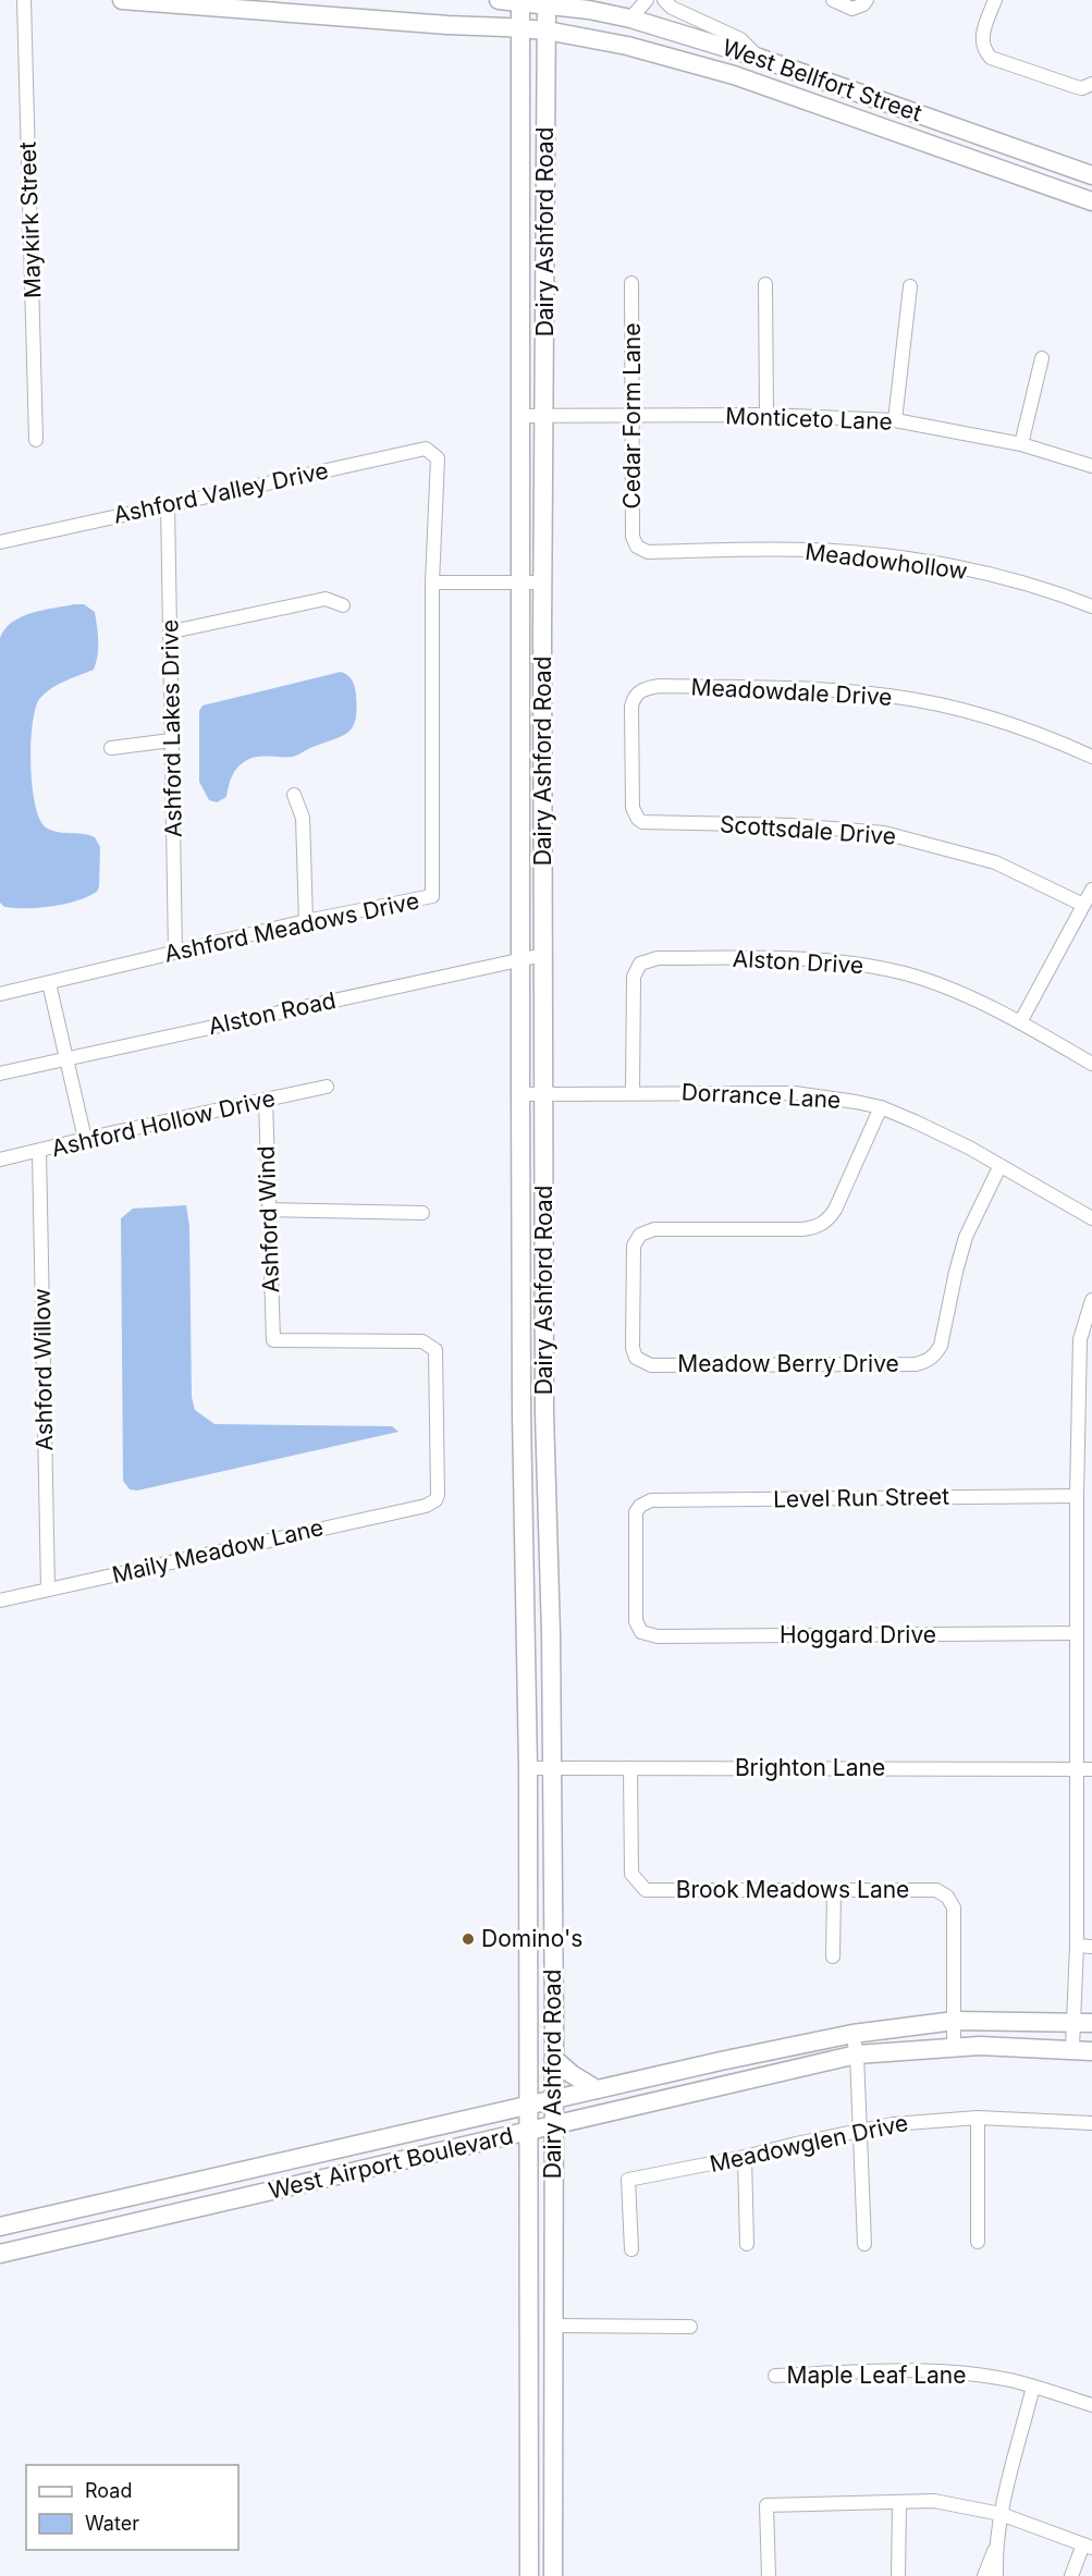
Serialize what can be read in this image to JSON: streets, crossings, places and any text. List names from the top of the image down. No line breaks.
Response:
{"streets":{"main road":["West Bellfort Street","Dairy Ashford Road","West Airport Boulevard"],"street":["Maykirk Street","Cedar Form Lane","Monticeto Lane","Ashford Valley Drive","Meadowhollow","Meadowdale Drive","Ashford Lakes Drive","Scottsdale Drive","Ashford Meadows Drive","Alston Drive","Alston Road","Dorrance Lane","Ashford Hollow Drive","Ashford Wind","Meadow Berry Drive","Ashford Willow","Level Run Street","Maily Meadow Lane","Hoggard Drive","Brighton Lane","Brook Meadows Lane","Meadowglen Drive","Maple Leaf Lane"]},"crossings":[["West Bellfort Street","Dairy Ashford Road"],["Dairy Ashford Road","Monticeto Lane"],["Dairy Ashford Road","Alston Road"],["Dairy Ashford Road","Dorrance Lane"],["Dairy Ashford Road","Brighton Lane"],["Dairy Ashford Road","West Airport Boulevard"],["Cedar Form Lane","Monticeto Lane"],["Cedar Form Lane","Meadowhollow"],["Ashford Valley Drive","Ashford Lakes Drive"],["Ashford Valley Drive","Ashford Meadows Drive"],["Meadowdale Drive","Scottsdale Drive"],["Ashford Lakes Drive","Ashford Meadows Drive"],["Alston Drive","Dorrance Lane"],["Dorrance Lane","Meadow Berry Drive"],["Ashford Hollow Drive","Ashford Wind"],["Ashford Hollow Drive","Ashford Willow"],["Ashford Wind","Maily Meadow Lane"],["Ashford Willow","Maily Meadow Lane"],["Level Run Street","Hoggard Drive"],["Brighton Lane","Brook Meadows Lane"],["Brook Meadows Lane","West Airport Boulevard"]],"places":["Domino's"],"legend":["Road","Water"]}
